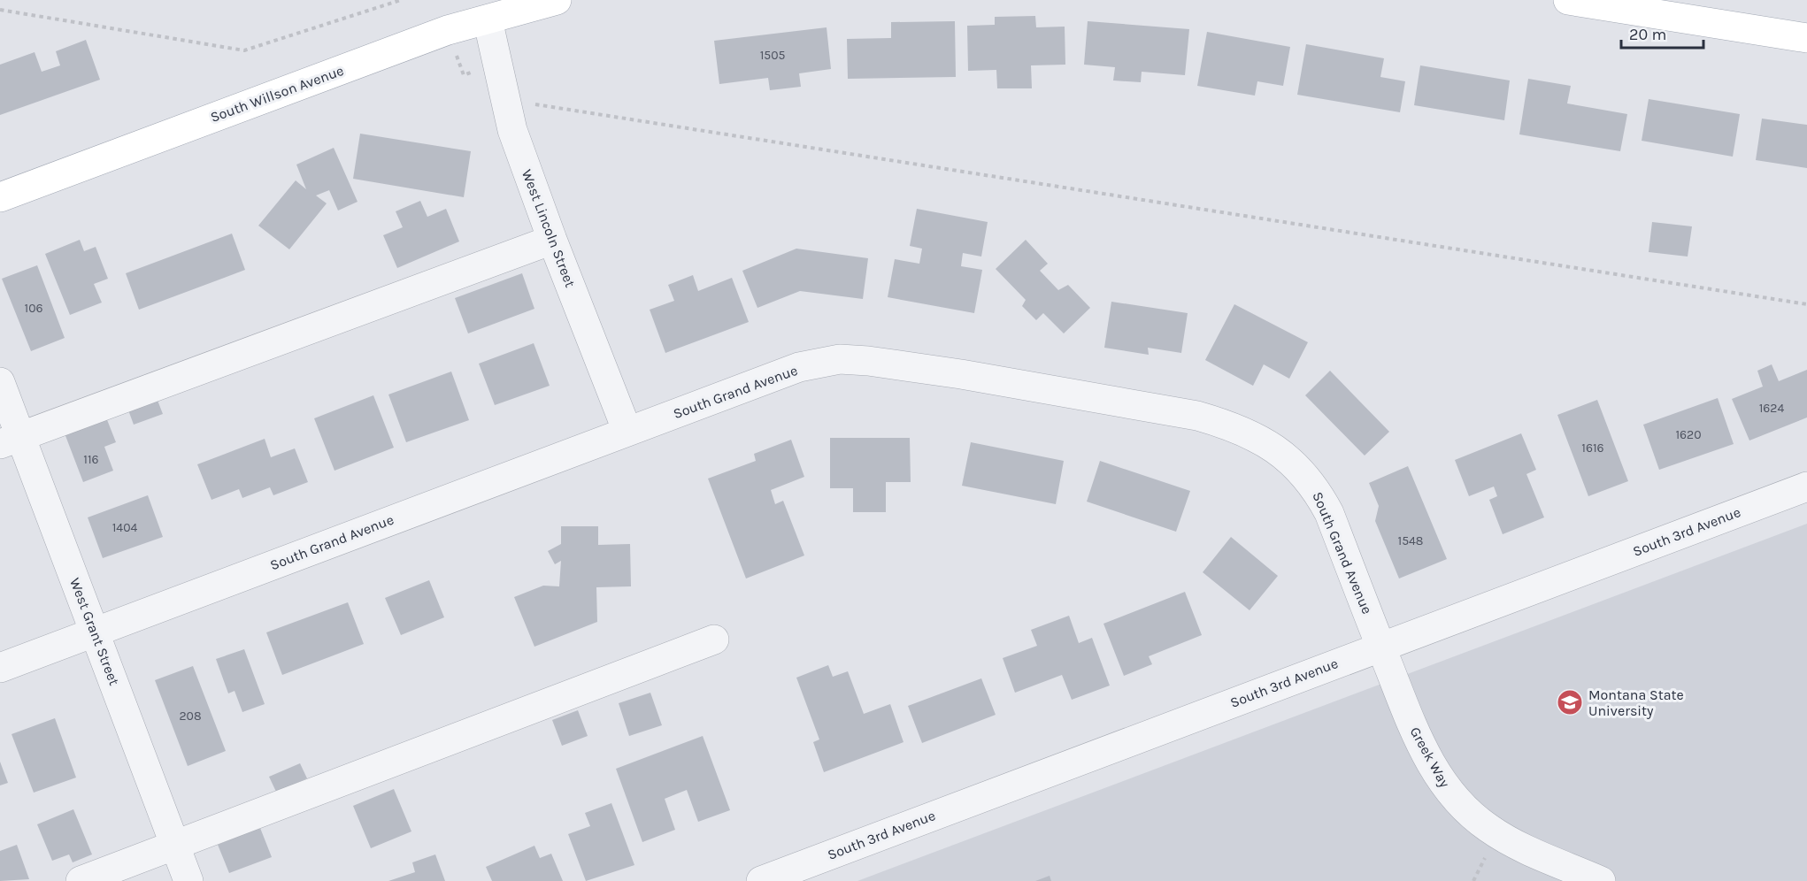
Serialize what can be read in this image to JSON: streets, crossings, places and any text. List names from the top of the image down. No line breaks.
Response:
{"streets":{"main road":["South Willson Avenue"],"street":["West Lincoln Street","South Grand Avenue","South 3rd Avenue","West Grant Street","Greek Way"]},"crossings":[["South Willson Avenue","West Lincoln Street"],["West Lincoln Street","South Grand Avenue"],["South Grand Avenue","South 3rd Avenue"],["South Grand Avenue","West Grant Street"],["South Grand Avenue","Greek Way"],["South 3rd Avenue","Greek Way"]],"places":{"school or university":["Montana State University"]},"house_numbers":["1505","106","1624","1620","1616","116","1404","1548","208"],"scale_bar":"20 m"}
